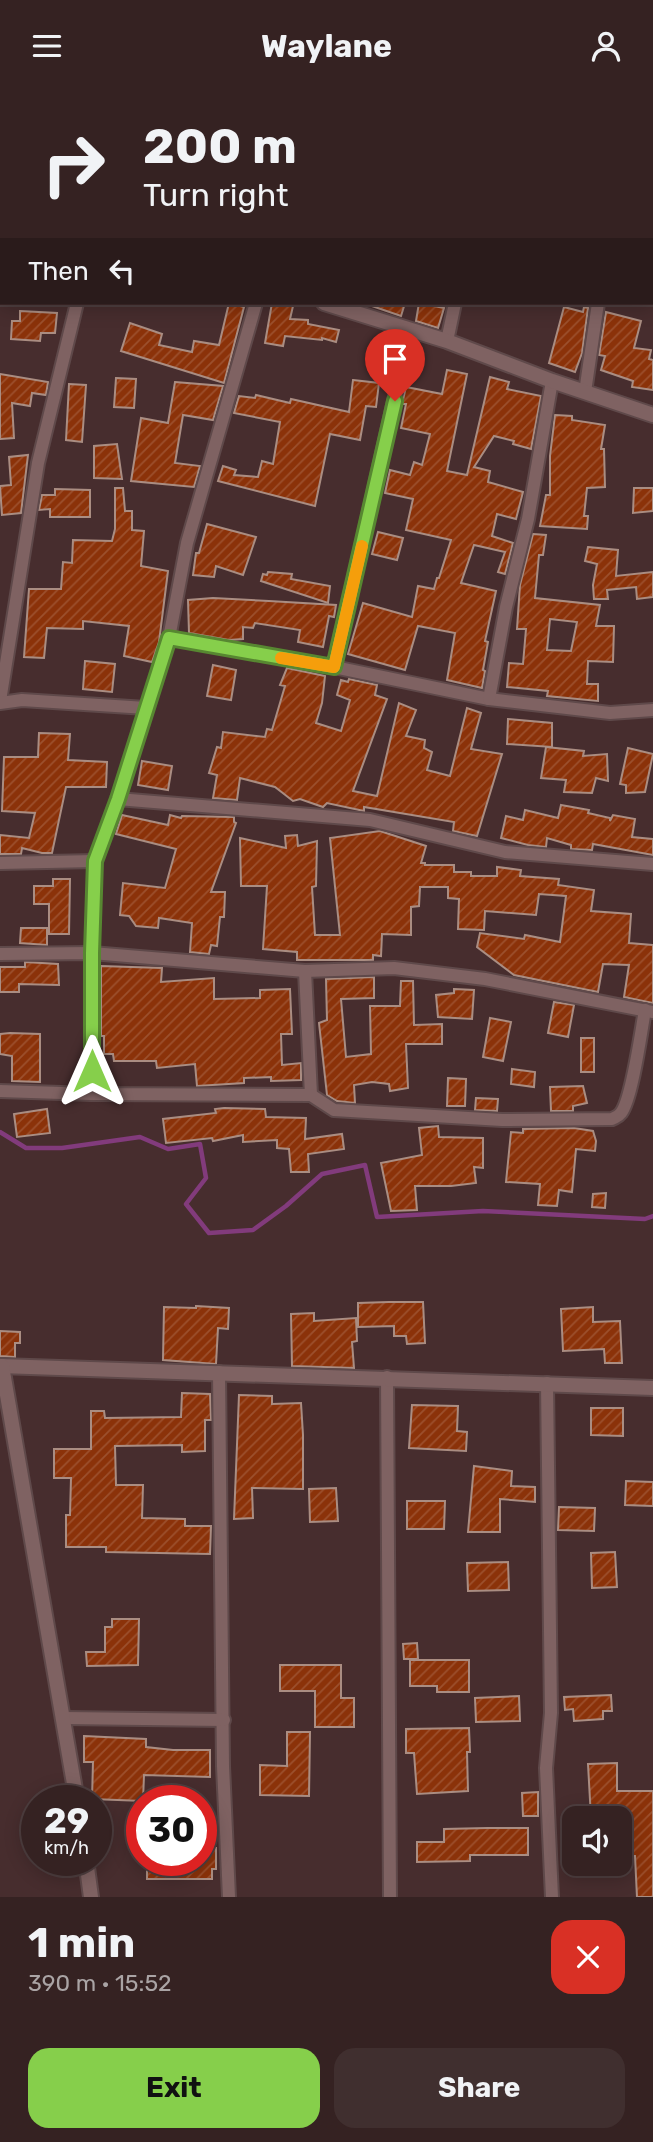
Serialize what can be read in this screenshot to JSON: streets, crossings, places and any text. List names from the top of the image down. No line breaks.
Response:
{"page":{"header":"Waylane","turn":["200 m","Turn right"],"then":"Then","speed":"29 km/h","limit":"30","heading":["1 min","390 m · 15:52"],"buttons":["Exit","Share"]}}
